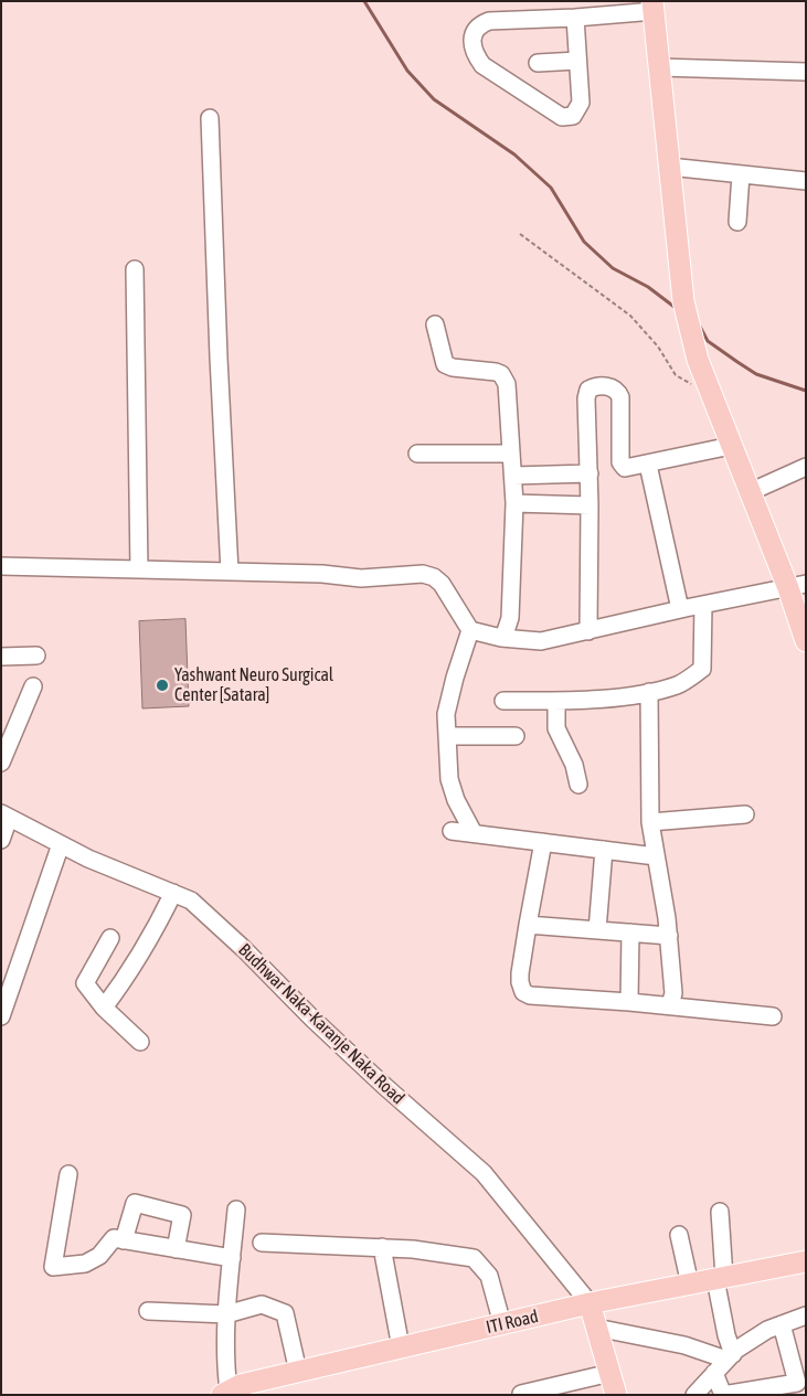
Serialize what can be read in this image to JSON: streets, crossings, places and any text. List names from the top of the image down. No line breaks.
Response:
{"streets":{"main road":["ITI Road"],"street":["Budhwar Naka-Karanje Naka Road"]},"crossings":[["Budhwar Naka-Karanje Naka Road","ITI Road"]],"places":["Yashwant Neuro Surgical Center [Satara]"]}
